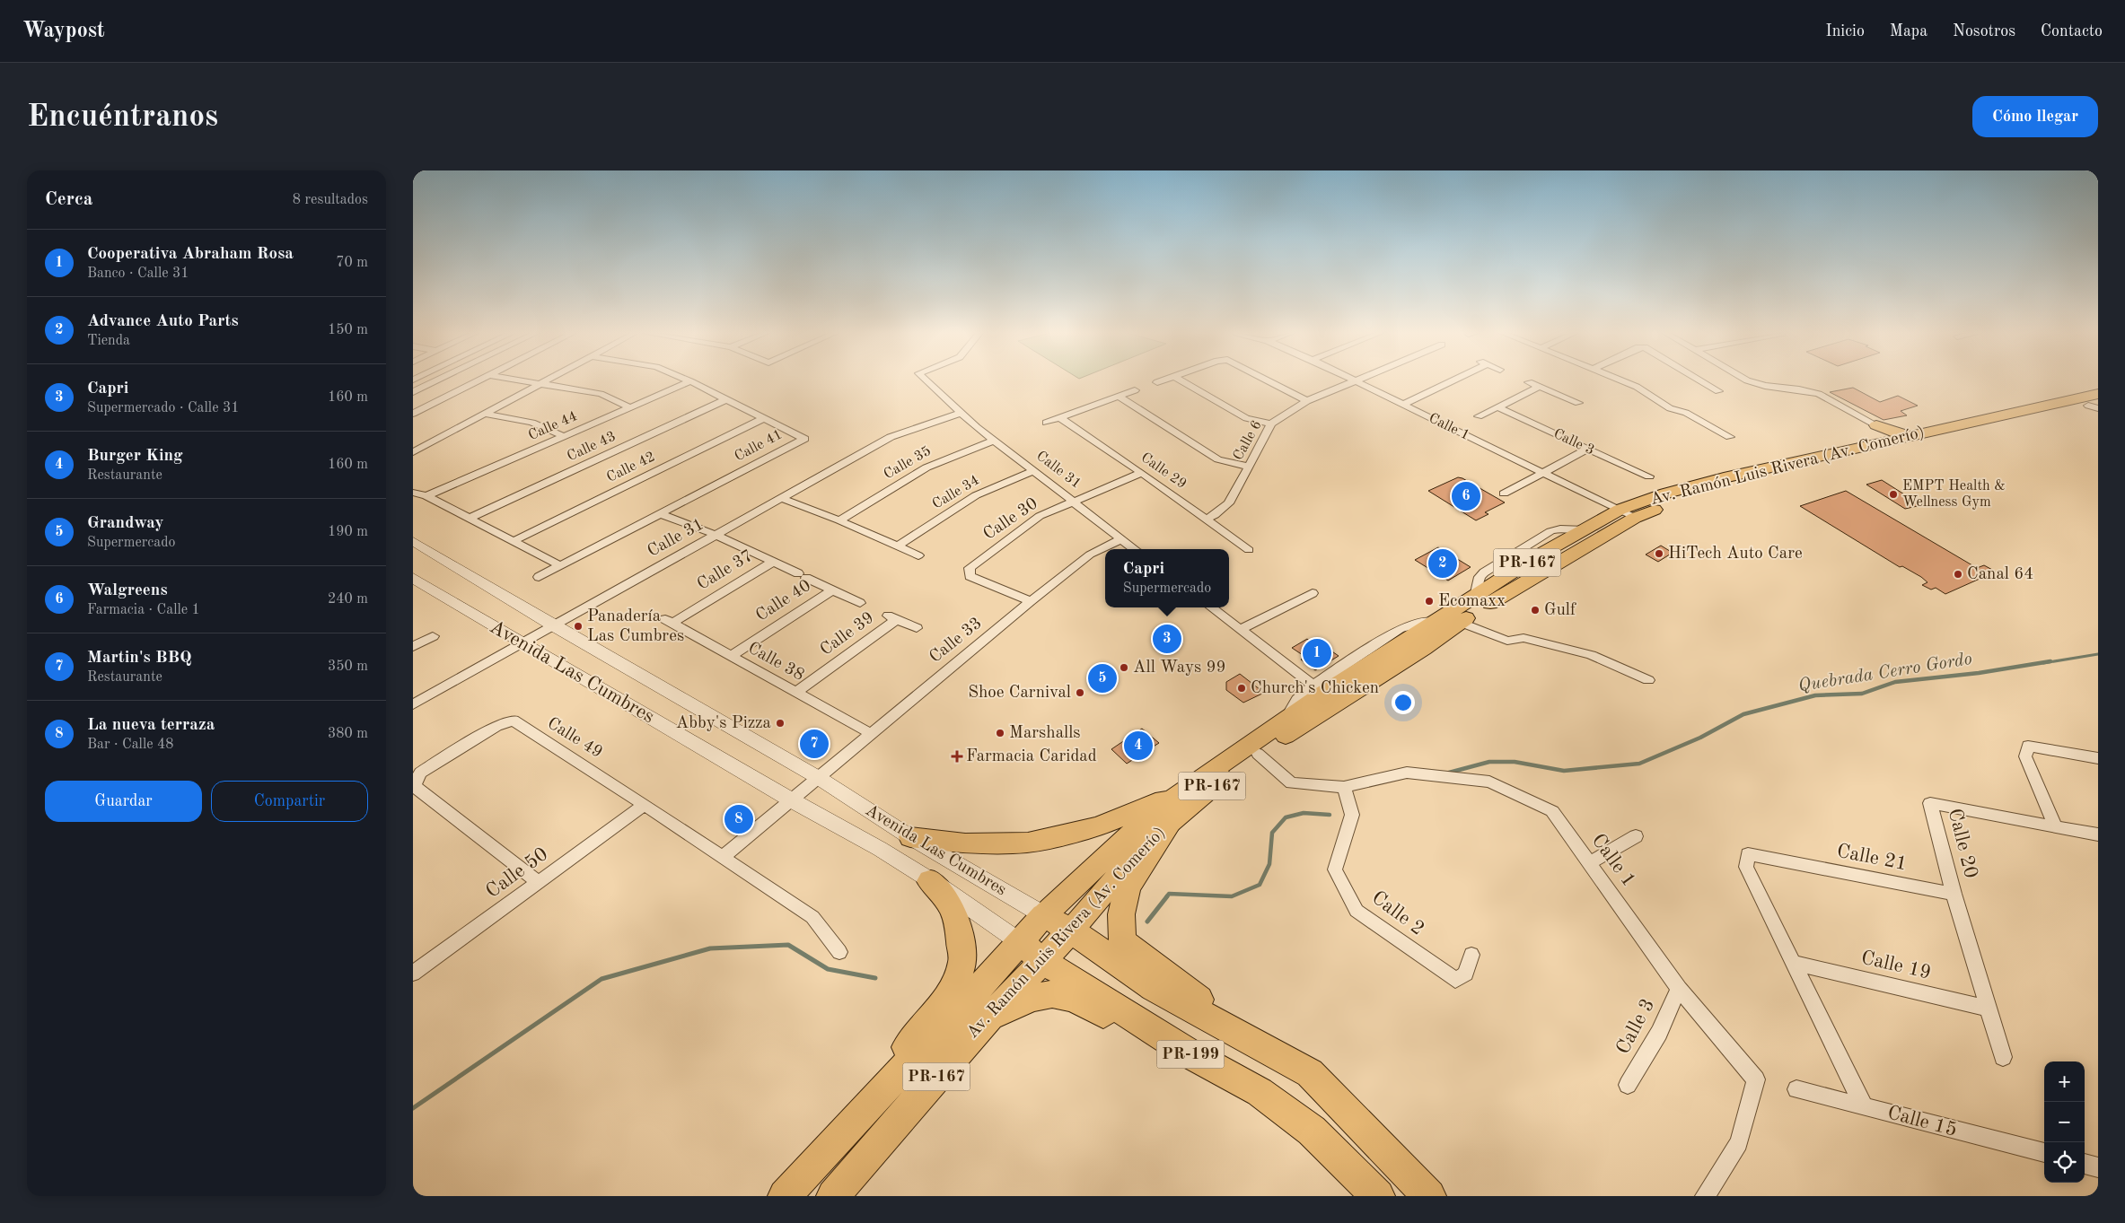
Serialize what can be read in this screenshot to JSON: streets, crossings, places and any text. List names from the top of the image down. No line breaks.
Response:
{"streets":{"highway":["Av. Ramón Luis Rivera (Av. Comerío)","PR-167","Avenida Las Cumbres","PR-199"],"street":["Calle 44","Calle 1","Calle 6","Calle 3","Calle 41","Calle 43","Calle 35","Calle 42","Calle 31","Calle 29","Calle 34","Calle 30","Calle 37","Calle 40","Calle 39","Calle 33","Calle 38","Calle 49","Calle 20","Calle 21","Calle 50","Calle 2","Calle 19","Calle 15"]},"crossings":[["Calle 44","Calle 41"],["Calle 1","Calle 6"],["Calle 1","Calle 3"],["Calle 1","Av. Ramón Luis Rivera (Av. Comerío)"],["Calle 1","Calle 2"],["Calle 6","Calle 29"],["Calle 41","Calle 43"],["Calle 41","Calle 42"],["Calle 41","Calle 37"],["Calle 35","Calle 31"],["Av. Ramón Luis Rivera (Av. Comerío)","Avenida Las Cumbres"],["Calle 31","Calle 34"],["Calle 31","Calle 30"],["Calle 31","Calle 37"],["Calle 31","Calle 33"],["Calle 31","Avenida Las Cumbres"],["Calle 29","Calle 30"],["Calle 30","Calle 33"],["Calle 37","Calle 40"],["Calle 37","Calle 38"],["Calle 40","Calle 38"],["Calle 39","Calle 38"],["Calle 33","Calle 38"],["Calle 33","Avenida Las Cumbres"],["Calle 33","Calle 49"],["Calle 49","Calle 50"],["Calle 20","Calle 21"],["Calle 20","Calle 19"],["Calle 21","Calle 19"]],"water":["Quebrada Cerro Gordo"],"places":{"other":["EMPT Health & Wellness Gym","HiTech Auto Care","Canal 64","Ecomaxx","Gulf","Panadería Las Cumbres","All Ways 99","Church's Chicken","Shoe Carnival","Abby's Pizza","Marshalls"],"health":["Farmacia Caridad"]},"page":{"header":"Waypost","nav":["Inicio","Mapa","Nosotros","Contacto"],"buttons":["Cómo llegar",["Guardar","Compartir"]],"title":"Encuéntranos","heading":["Cerca","8 resultados"],"list":[{"mark":"1","name":"Cooperativa Abraham Rosa","note":"Banco · Calle 31","value":"70 m"},{"mark":"2","name":"Advance Auto Parts","note":"Tienda","value":"150 m"},{"mark":"3","name":"Capri","note":"Supermercado · Calle 31","value":"160 m"},{"mark":"4","name":"Burger King","note":"Restaurante","value":"160 m"},{"mark":"5","name":"Grandway","note":"Supermercado","value":"190 m"},{"mark":"6","name":"Walgreens","note":"Farmacia · Calle 1","value":"240 m"},{"mark":"7","name":"Martin's BBQ","note":"Restaurante","value":"350 m"},{"mark":"8","name":"La nueva terraza","note":"Bar · Calle 48","value":"380 m"}],"pins":["6","2","3","1","5","7","4","8"],"popup":["Capri","Supermercado"],"map_buttons":["+","−"]}}
